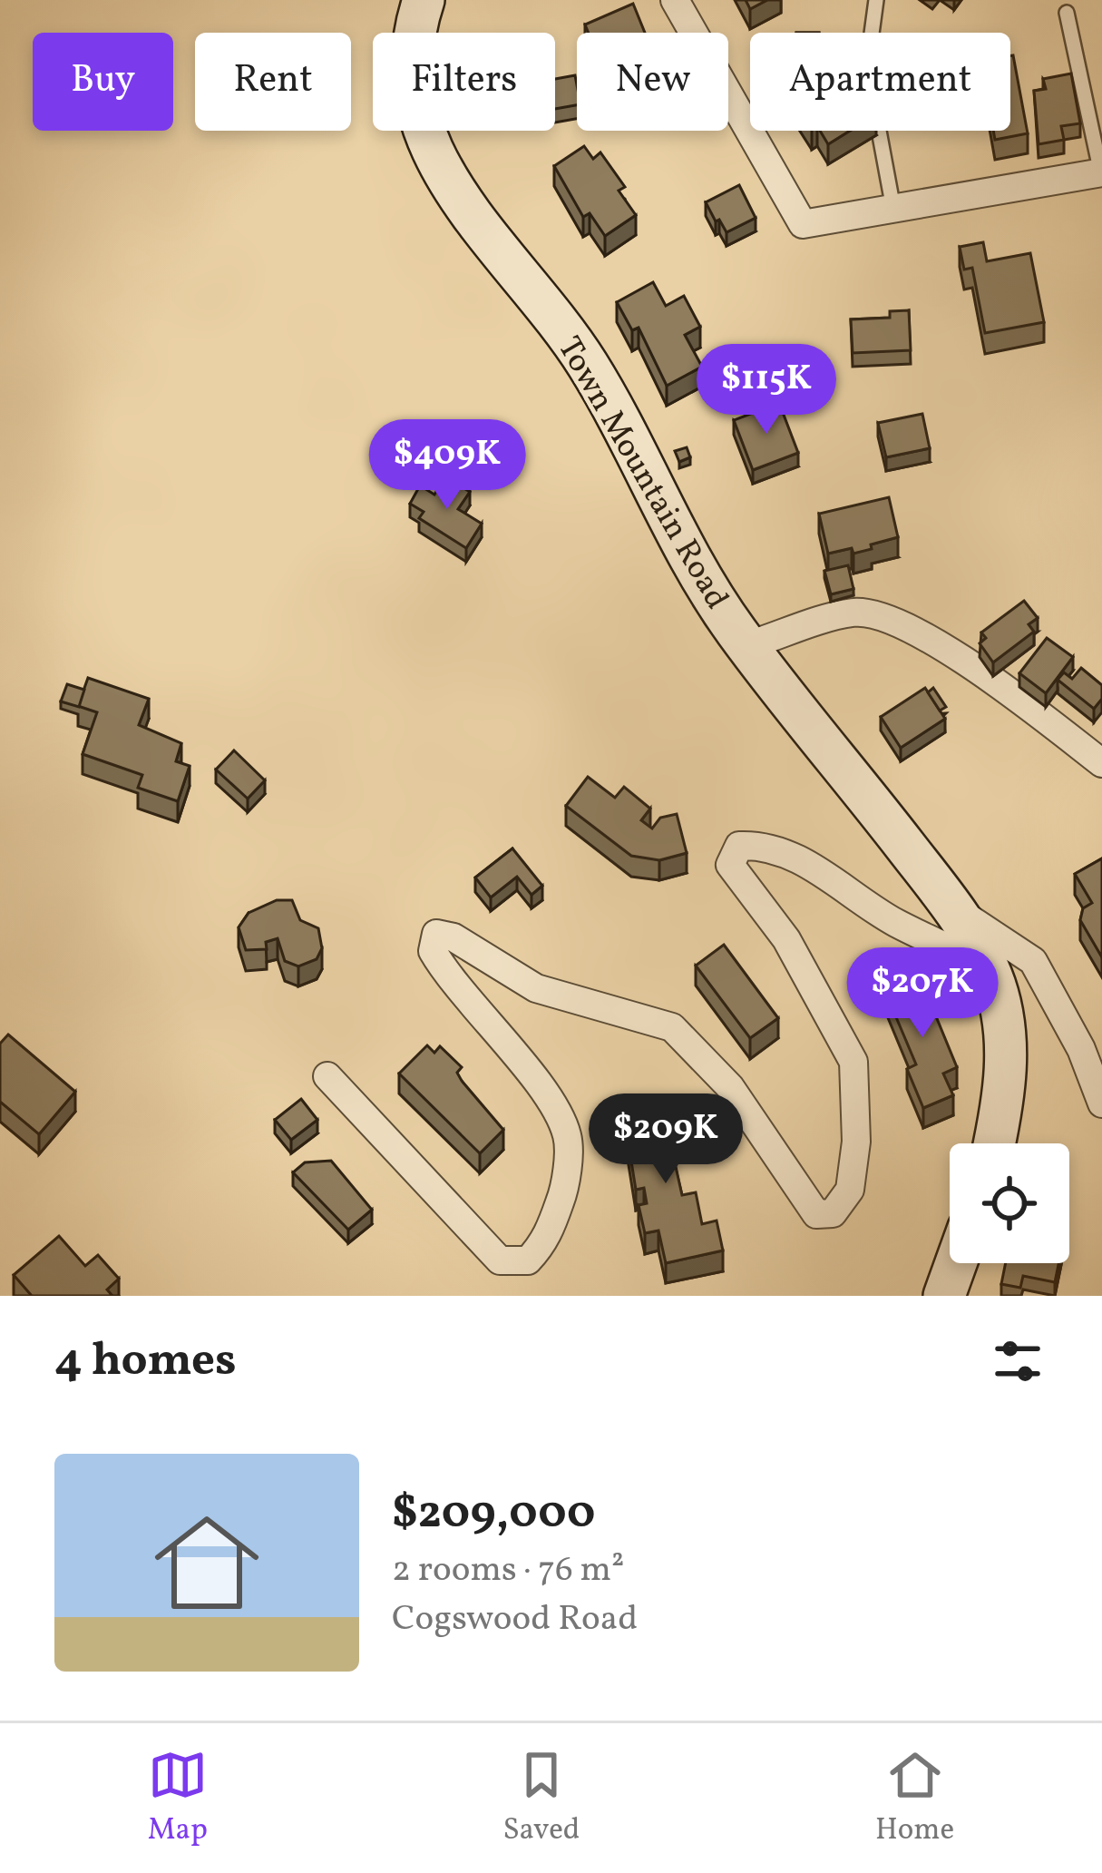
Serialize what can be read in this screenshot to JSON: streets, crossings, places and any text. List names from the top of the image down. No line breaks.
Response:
{"streets":{"main road":["Town Mountain Road"]},"page":{"chip":["Buy","Rent","Filters","New","Apartment"],"price":["$115K","$409K","$207K","$209K"],"heading":"4 homes","list":[{"name":"$209,000","note":"2 rooms · 76 m² · Cogswood Road"}],"tabs":["Map","Saved","Home"]}}
